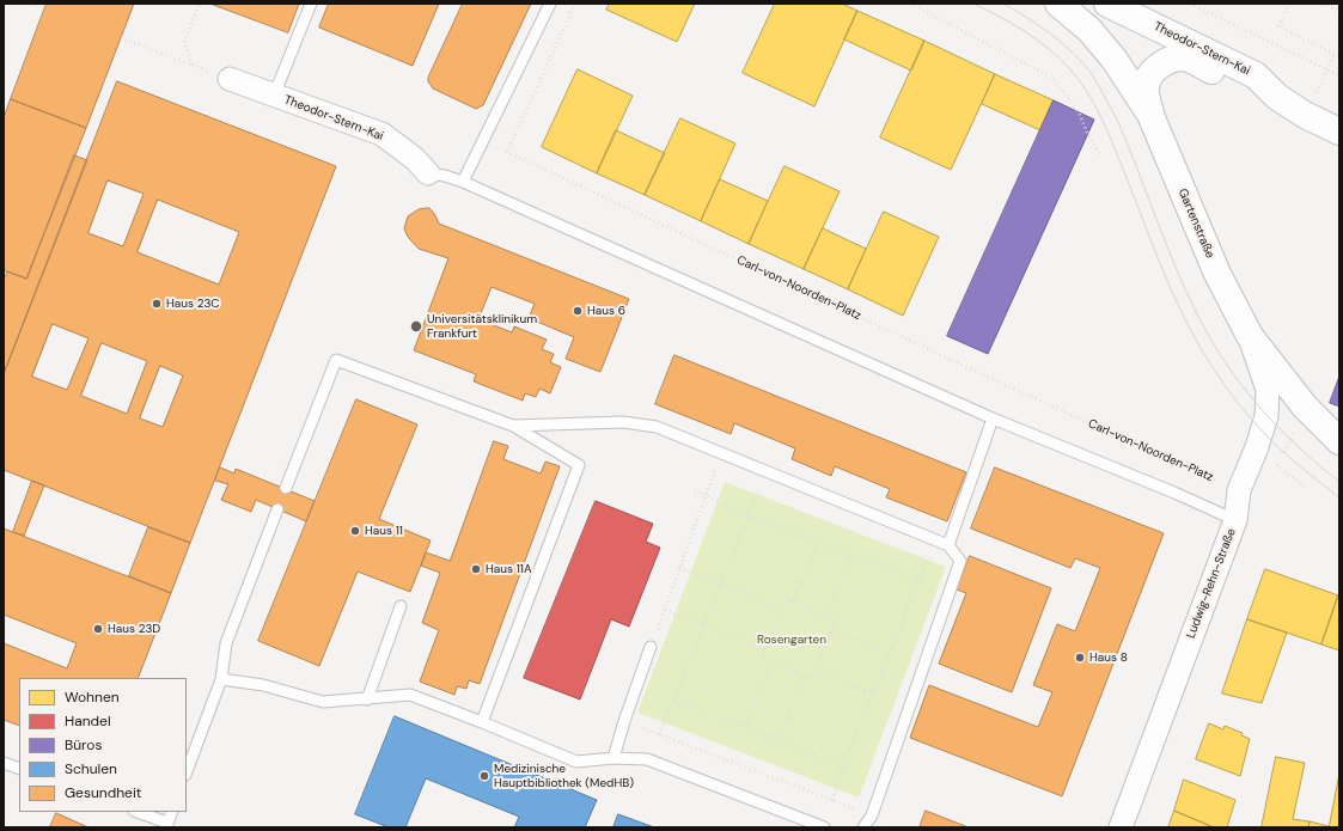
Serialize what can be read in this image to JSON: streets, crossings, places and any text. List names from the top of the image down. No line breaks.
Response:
{"streets":{"main road":["Theodor-Stern-Kai","Gartenstraße"],"street":["Ludwig-Rehn-Straße"],"path":["Carl-von-Noorden-Platz"]},"crossings":[["Gartenstraße","Ludwig-Rehn-Straße"],["Carl-von-Noorden-Platz","Ludwig-Rehn-Straße"]],"parks":["Rosengarten"],"places":["Haus 23C","Haus 6","Universitätsklinikum Frankfurt","Haus 11","Haus 11A","Haus 23D","Haus 8","Medizinische Hauptbibliothek (MedHB)"],"legend":["Wohnen","Handel","Büros","Schulen","Gesundheit"]}
